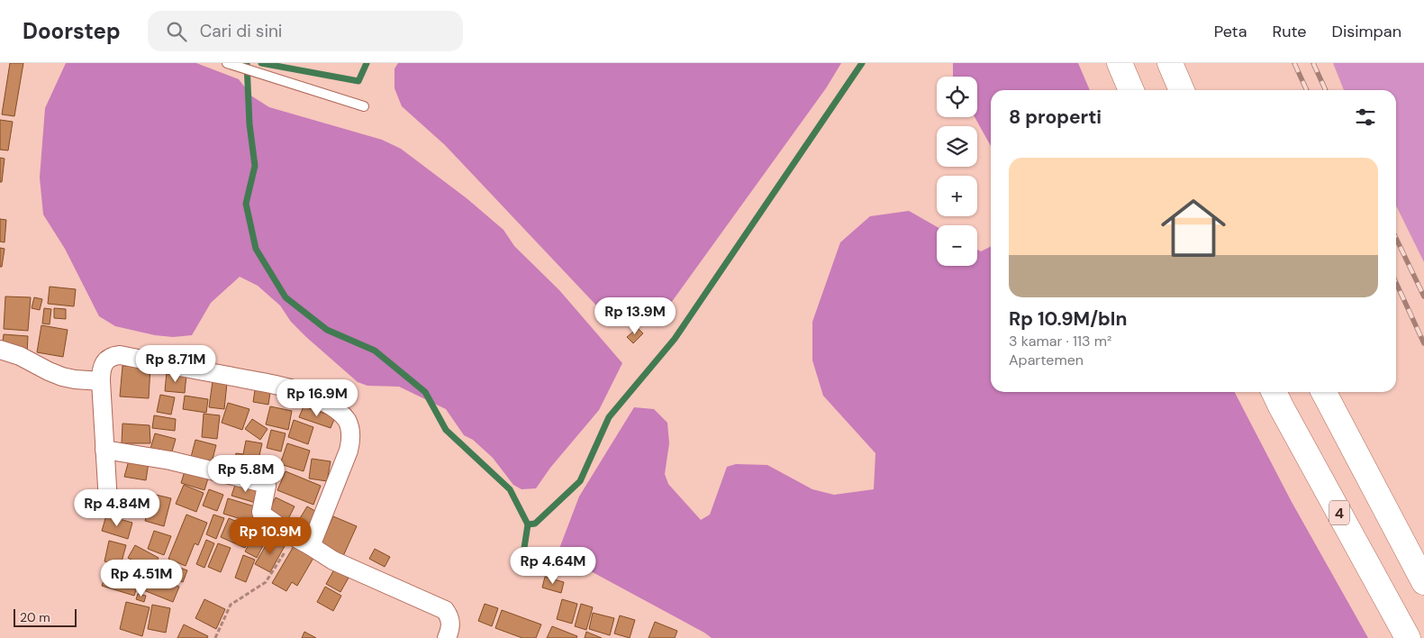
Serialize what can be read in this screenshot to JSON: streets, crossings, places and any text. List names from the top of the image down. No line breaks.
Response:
{"streets":{"highway":["4"]},"scale_bar":"20 m","page":{"header":"Doorstep","search":"Cari di sini","nav":["Peta","Rute","Disimpan"],"map_buttons":["+","−"],"heading":"8 properti","list":[{"name":"Rp 10.9M/bln","note":"3 kamar · 113 m² · Apartemen"}],"price":["Rp 13.9M","Rp 8.71M","Rp 16.9M","Rp 5.8M","Rp 4.84M","Rp 10.9M","Rp 4.64M","Rp 4.51M"],"scale":"20 m"}}
